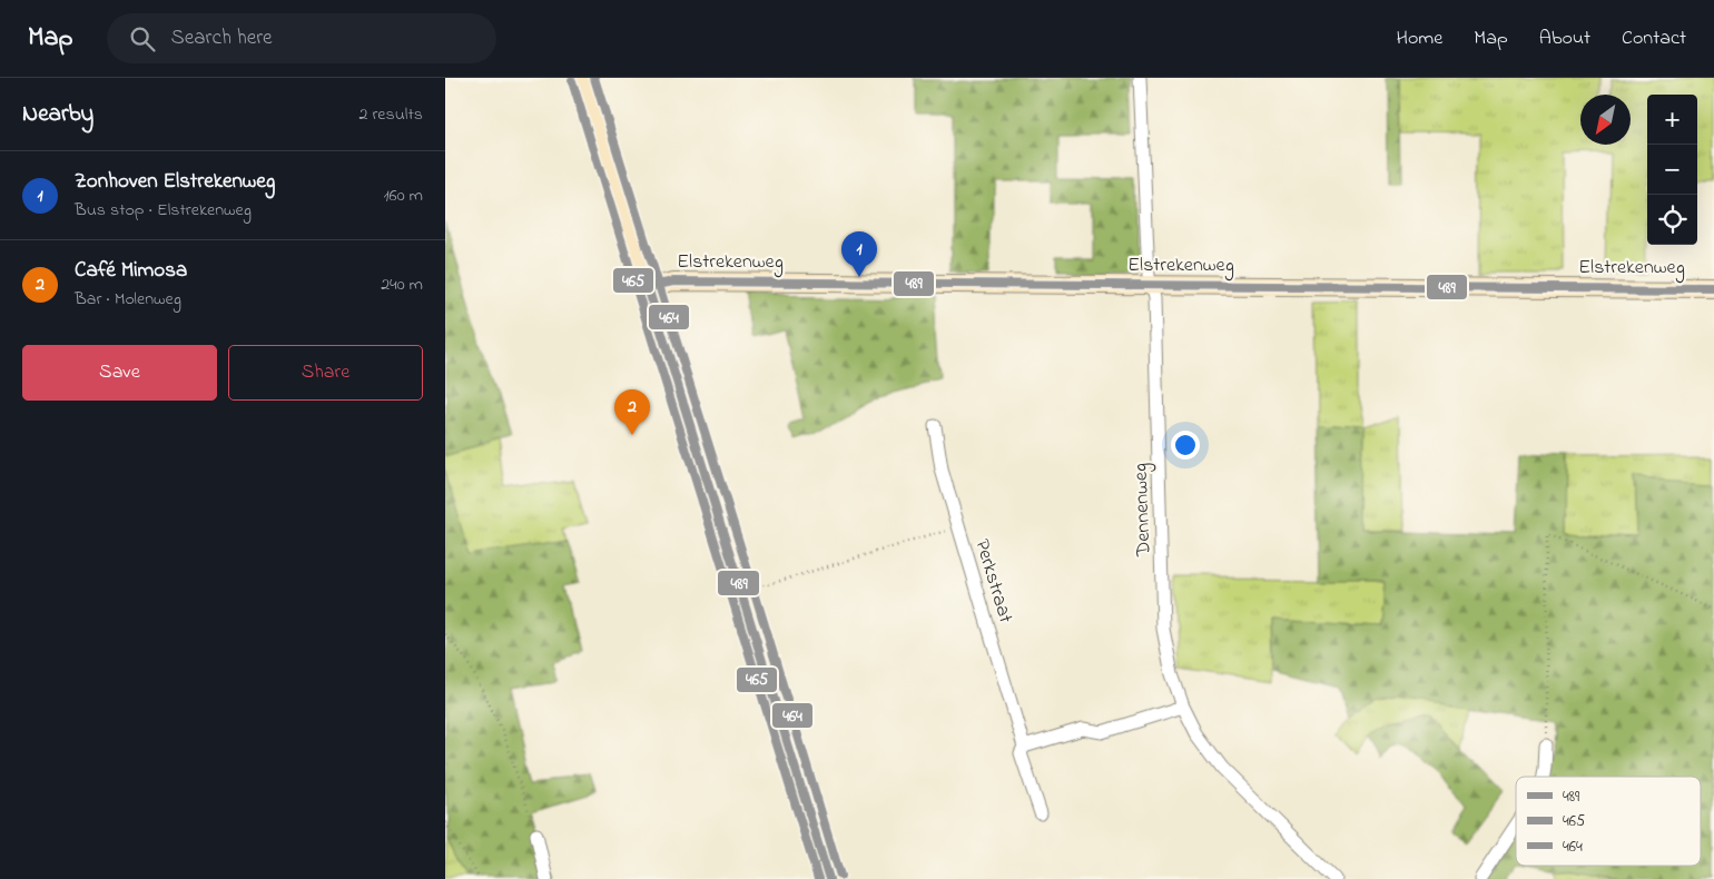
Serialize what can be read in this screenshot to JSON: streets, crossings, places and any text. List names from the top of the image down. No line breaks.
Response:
{"streets":{"street":["Elstrekenweg","Dennenweg","Perkstraat"]},"crossings":[["Elstrekenweg","Dennenweg"]],"lines":["transit line 464","transit line 465","transit line 489"],"legend":["489","465","464"],"north":"bottom left","page":{"header":"Map","search":"Search here","nav":["Home","Map","About","Contact"],"heading":["Nearby","2 results"],"map_buttons":["+","−"],"list":[{"mark":"1","name":"Zonhoven Elstrekenweg","note":"Bus stop · Elstrekenweg","value":"160 m"},{"mark":"2","name":"Café Mimosa","note":"Bar · Molenweg","value":"240 m"}],"pins":["1","2"],"buttons":["Save","Share"]}}
